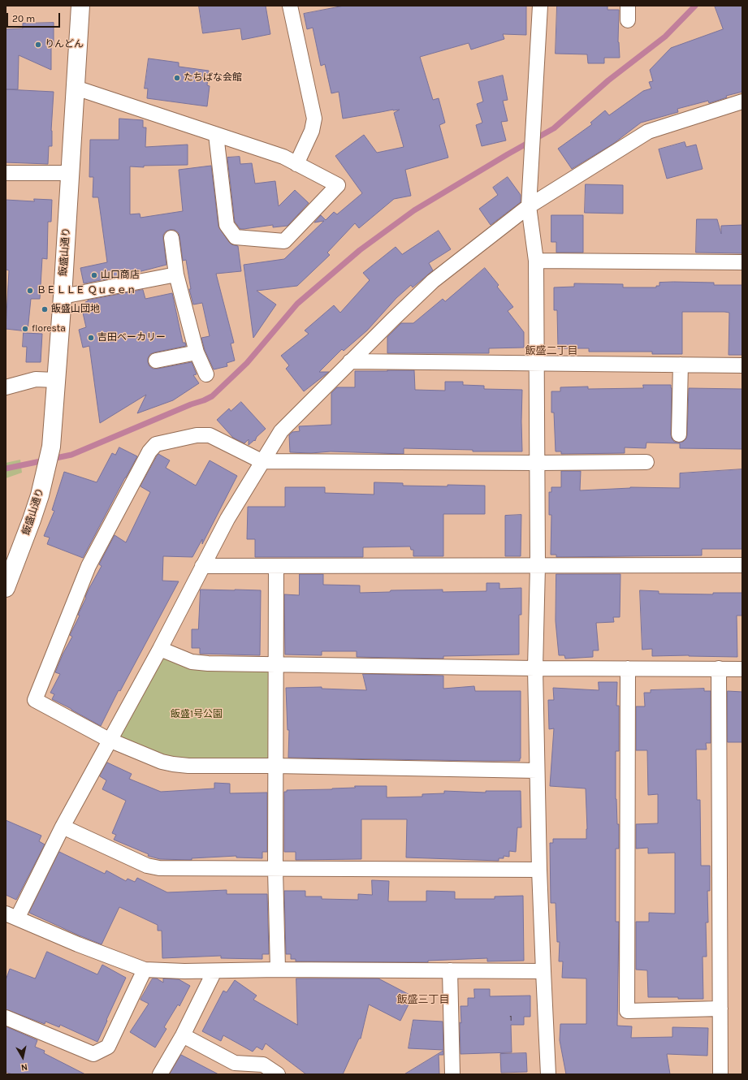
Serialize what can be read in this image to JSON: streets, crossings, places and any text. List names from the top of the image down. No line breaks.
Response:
{"streets":{"street":["飯盛山通り"]},"districts":["飯盛二丁目","飯盛三丁目"],"parks":["飯盛1号公園"],"places":["りんどん","たちばな会館","山口商店","ＢＥＬＬＥ Ｑｕｅｅｎ","飯盛山団地","floresta","吉田ベーカリー"],"house_numbers":["1"],"scale_bar":"20 m","north":"bottom"}
